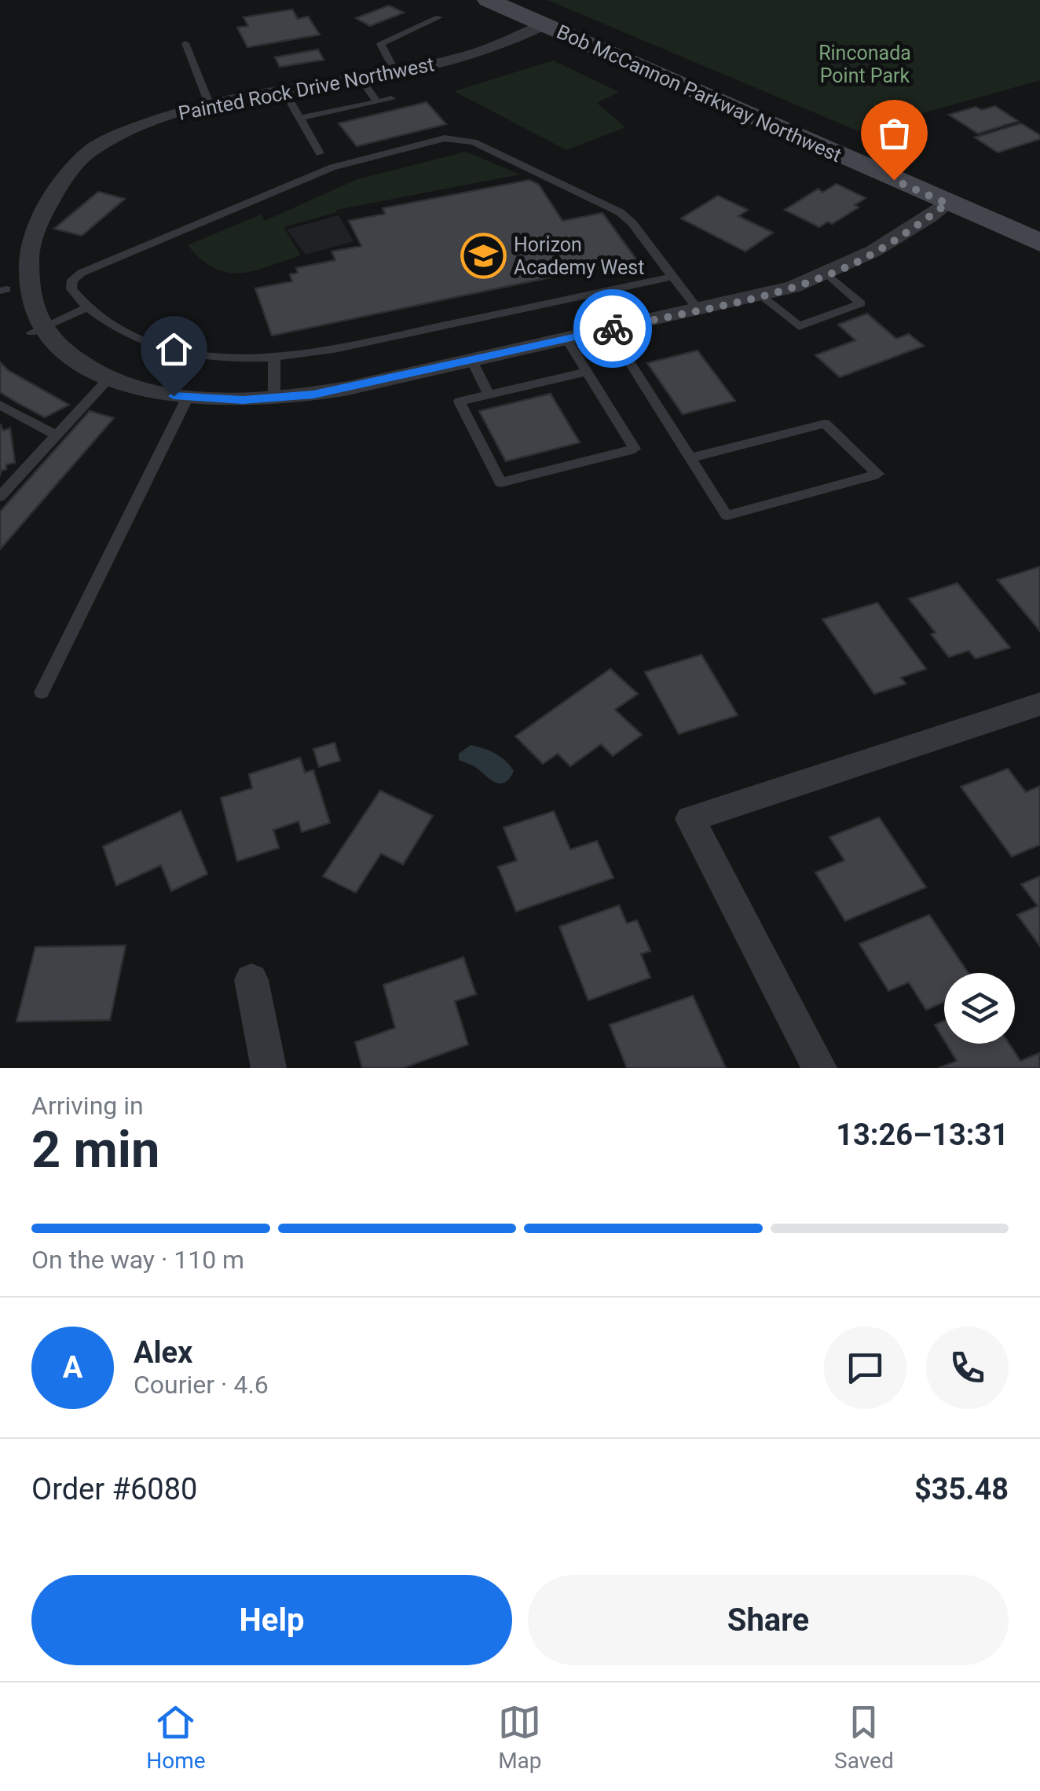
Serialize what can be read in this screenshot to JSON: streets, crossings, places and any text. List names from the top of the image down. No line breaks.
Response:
{"streets":{"street":["Painted Rock Drive Northwest","Bob McCannon Parkway Northwest"]},"crossings":[["Painted Rock Drive Northwest","Bob McCannon Parkway Northwest"]],"parks":["Rinconada Point Park"],"places":{"school or university":["Horizon Academy West"]},"page":{"heading":["2 min","Arriving in","13:26–13:31"],"panel":["Alex","Courier · 4.6","Order #6080","$35.48"],"bar":"On the way · 110 m","round":"A","buttons":["Help","Share"],"tabs":["Home","Map","Saved"]}}
